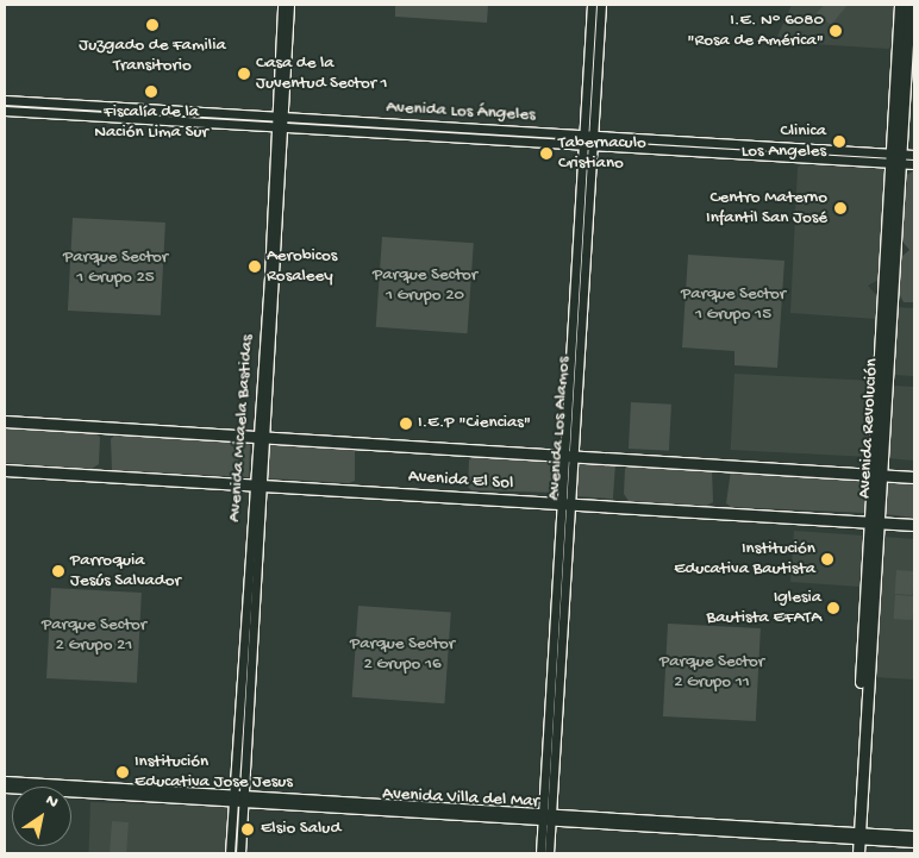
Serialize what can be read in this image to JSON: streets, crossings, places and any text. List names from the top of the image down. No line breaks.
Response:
{"streets":{"main road":["Avenida Revolución","Avenida El Sol"],"street":["Avenida Los Ángeles","Avenida Micaela Bastidas","Avenida Los Alamos","Avenida Villa del Mar"]},"crossings":[["Avenida Los Ángeles","Avenida Micaela Bastidas"],["Avenida Los Ángeles","Avenida Los Alamos"],["Avenida Los Ángeles","Avenida Revolución"],["Avenida Micaela Bastidas","Avenida El Sol"],["Avenida Micaela Bastidas","Avenida Villa del Mar"],["Avenida Los Alamos","Avenida El Sol"],["Avenida Los Alamos","Avenida Villa del Mar"],["Avenida Revolución","Avenida El Sol"],["Avenida Revolución","Avenida Villa del Mar"]],"parks":["Parque Sector 1 Grupo 25","Parque Sector 1 Grupo 20","Parque Sector 1 Grupo 15","Parque Sector 2 Grupo 21","Parque Sector 2 Grupo 16","Parque Sector 2 Grupo 11"],"places":["Juzgado de Familia Transitorio","I.E. N° 6080 \"Rosa de América\"","Casa de la Juventud Sector 1","Fiscalía de la Nación Lima Sur","Clinica Los Angeles","Tabernaculo Cristiano","Centro Materno Infantil San José","Aerobicos Rosaleey","I.E.P \"Ciencias\"","Institución Educativa Bautista","Parroquia Jesús Salvador","Iglesia Bautista EFATA","Institución Educativa Jose Jesus","Elsio Salud"],"north":"top right"}
